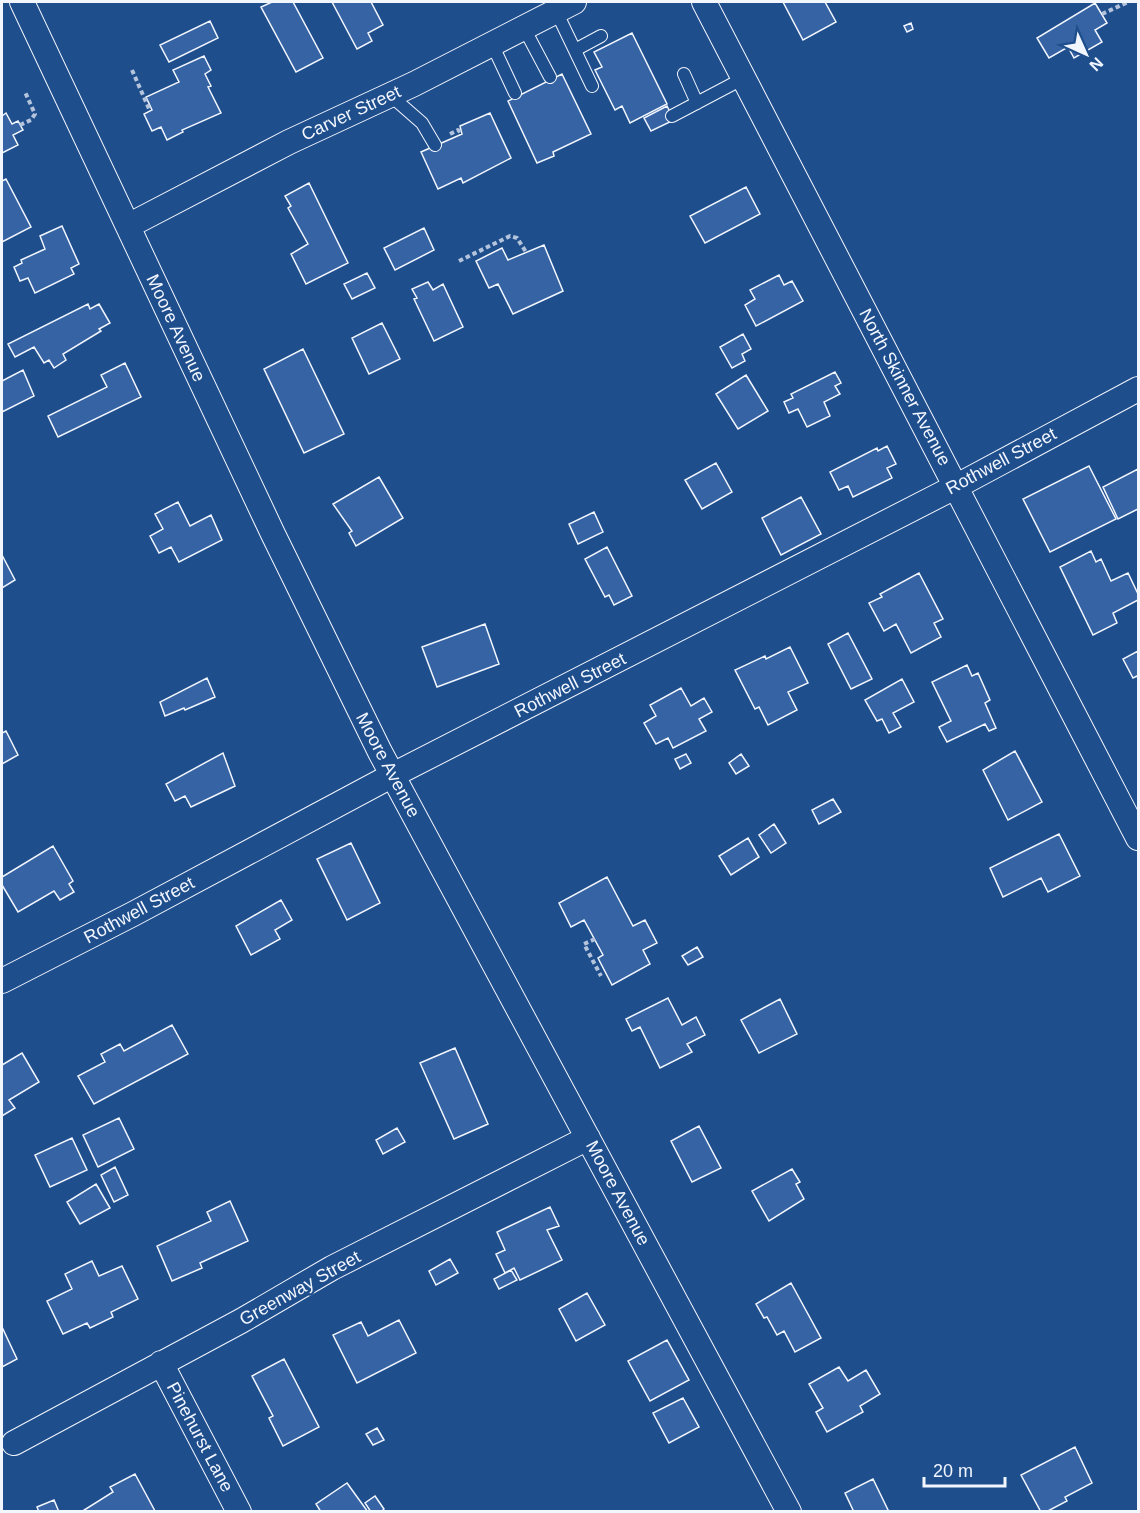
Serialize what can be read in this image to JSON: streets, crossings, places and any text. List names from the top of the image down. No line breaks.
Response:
{"streets":{"street":["Carver Street","Moore Avenue","North Skinner Avenue","Rothwell Street","Greenway Street","Pinehurst Lane"]},"crossings":[["Carver Street","Moore Avenue"],["Moore Avenue","Rothwell Street"],["Moore Avenue","Greenway Street"],["North Skinner Avenue","Rothwell Street"],["Greenway Street","Pinehurst Lane"]],"scale_bar":"20 m","north":"bottom right"}
